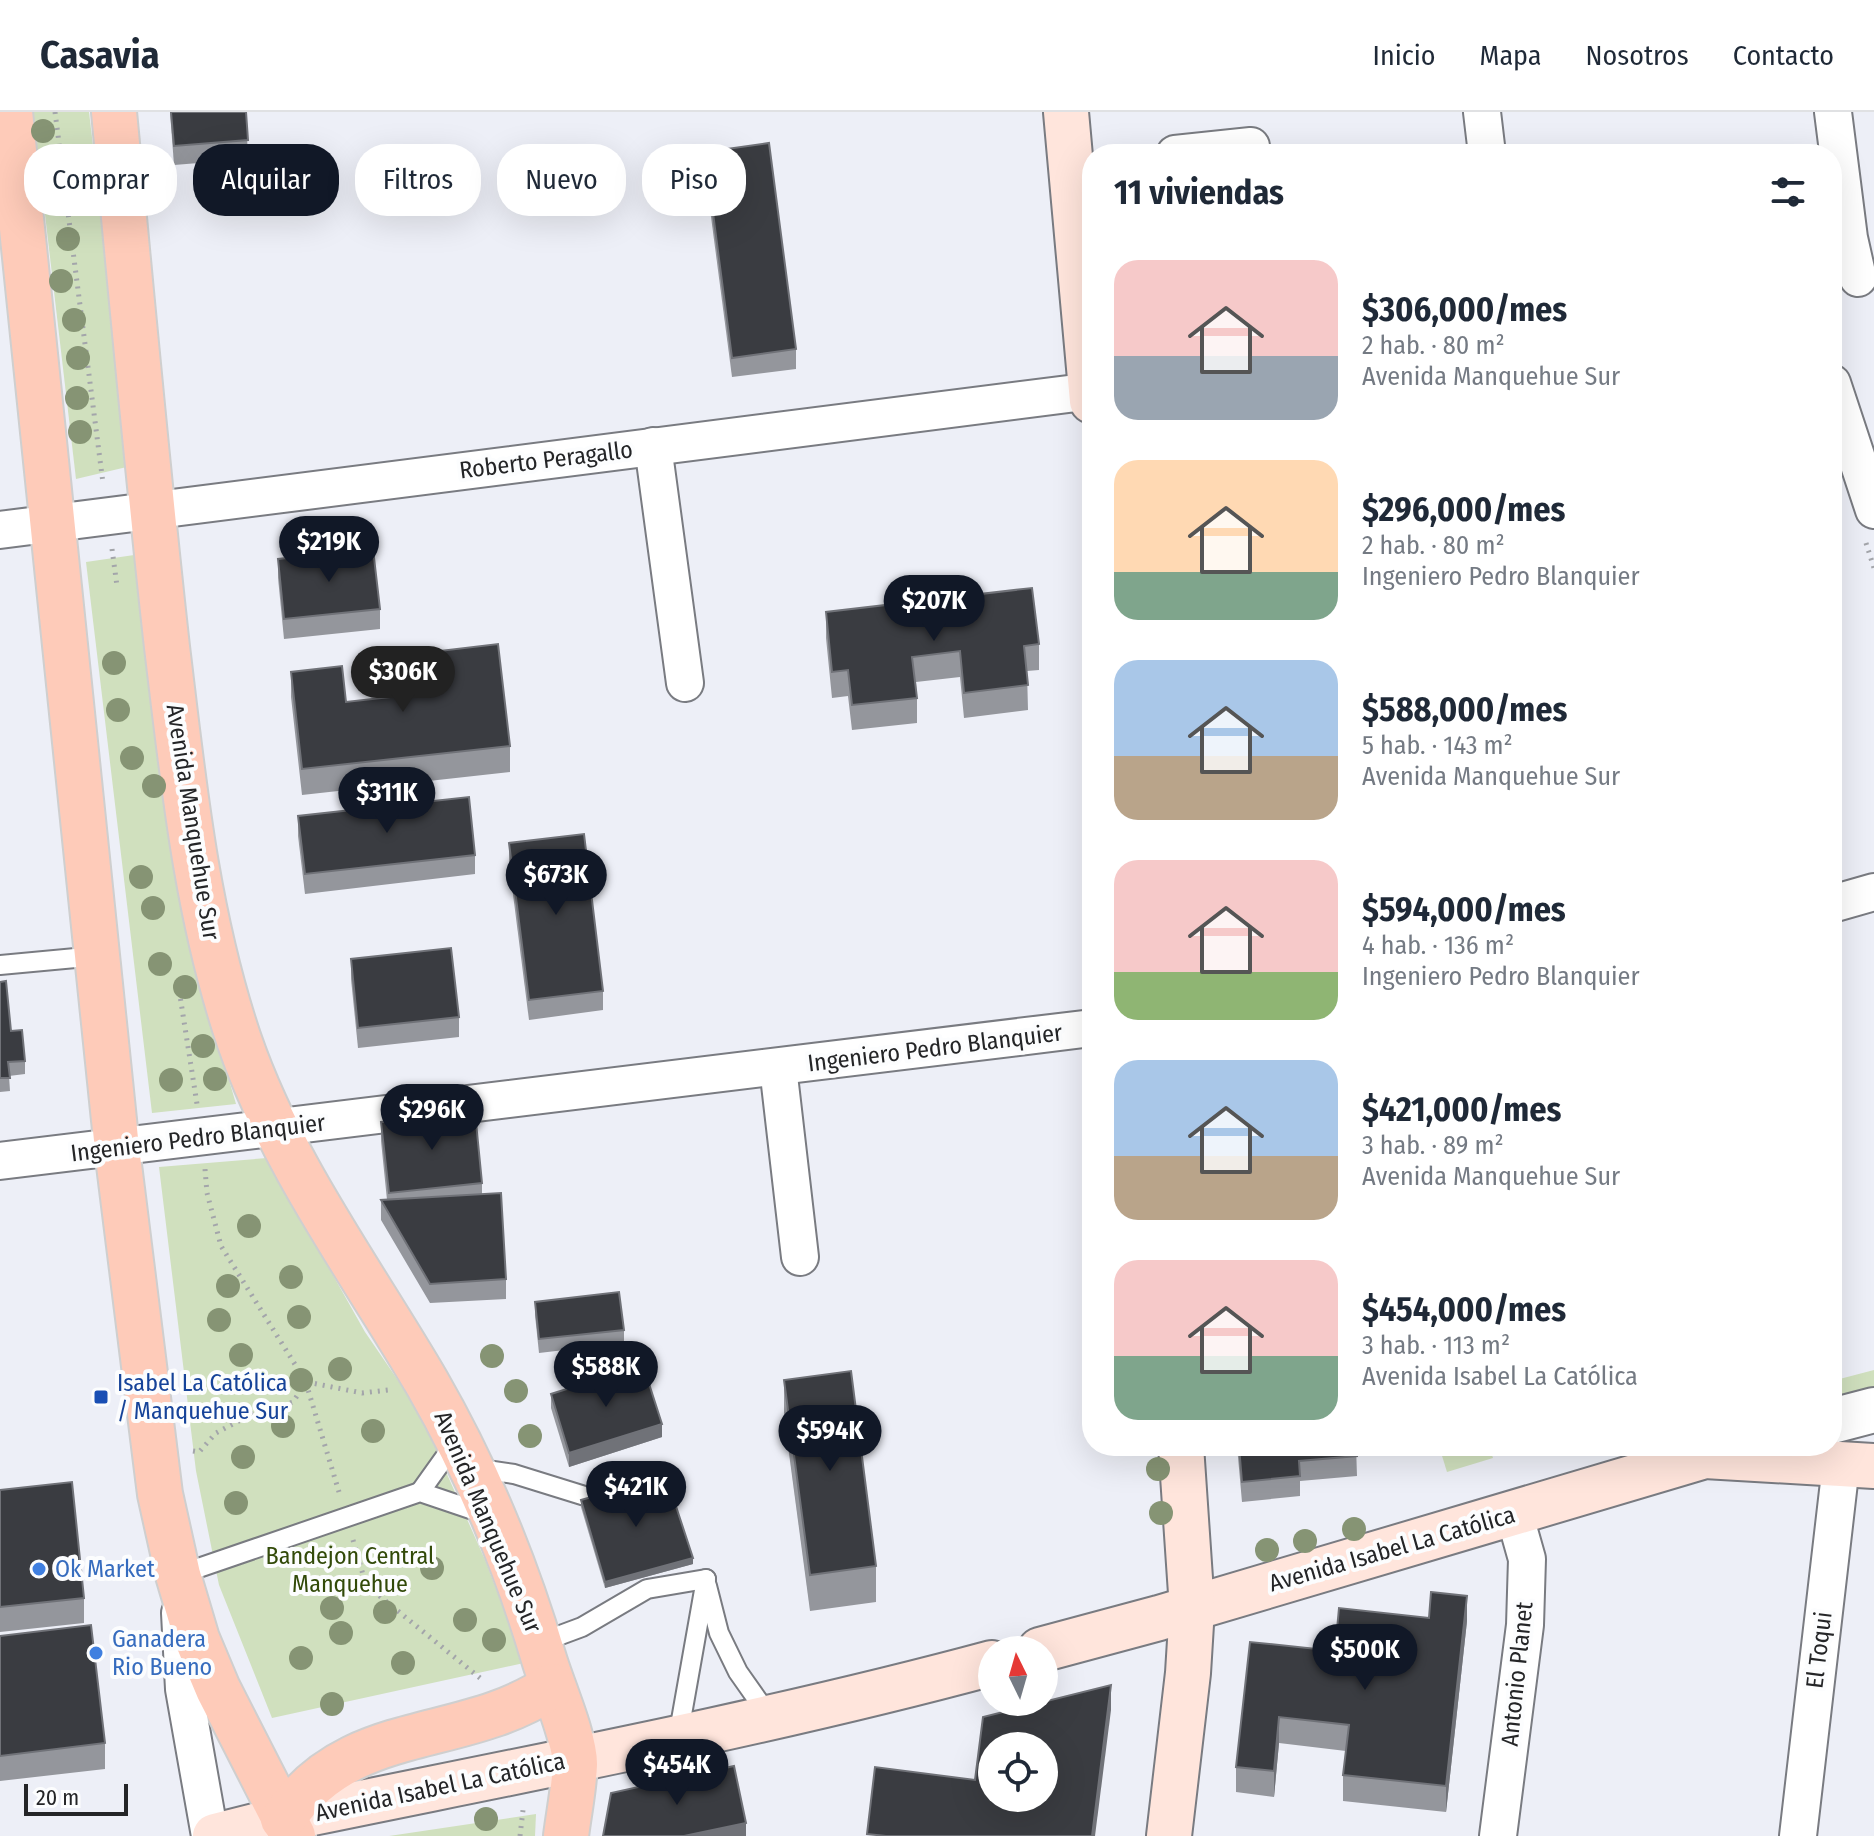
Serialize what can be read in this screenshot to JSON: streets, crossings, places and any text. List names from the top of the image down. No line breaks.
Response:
{"streets":{"main road":["Avenida Manquehue Sur","Avenida Isabel La Católica"],"street":["Roberto Peragallo","Ingeniero Pedro Blanquier","El Toqui","Antonio Planet"]},"crossings":[["Roberto Peragallo","Avenida Manquehue Sur"],["Avenida Manquehue Sur","Ingeniero Pedro Blanquier"],["Avenida Manquehue Sur","Avenida Isabel La Católica"],["Avenida Isabel La Católica","Antonio Planet"]],"parks":["Bandejon Central Manquehue"],"places":{"transit":["Isabel La Católica / Manquehue Sur"],"other":["Ok Market","Ganadera Rio Bueno"]},"scale_bar":"20 m","north":"top","page":{"header":"Casavia","nav":["Inicio","Mapa","Nosotros","Contacto"],"chip":["Comprar","Alquilar","Filtros","Nuevo","Piso"],"heading":"11 viviendas","list":[{"name":"$306,000/mes","note":"2 hab. · 80 m² · Avenida Manquehue Sur"},{"name":"$296,000/mes","note":"2 hab. · 80 m² · Ingeniero Pedro Blanquier"},{"name":"$588,000/mes","note":"5 hab. · 143 m² · Avenida Manquehue Sur"},{"name":"$594,000/mes","note":"4 hab. · 136 m² · Ingeniero Pedro Blanquier"},{"name":"$421,000/mes","note":"3 hab. · 89 m² · Avenida Manquehue Sur"},{"name":"$454,000/mes","note":"3 hab. · 113 m² · Avenida Isabel La Católica"}],"price":["$219K","$207K","$306K","$311K","$673K","$296K","$588K","$594K","$421K","$500K","$454K"],"scale":"20 m"}}
